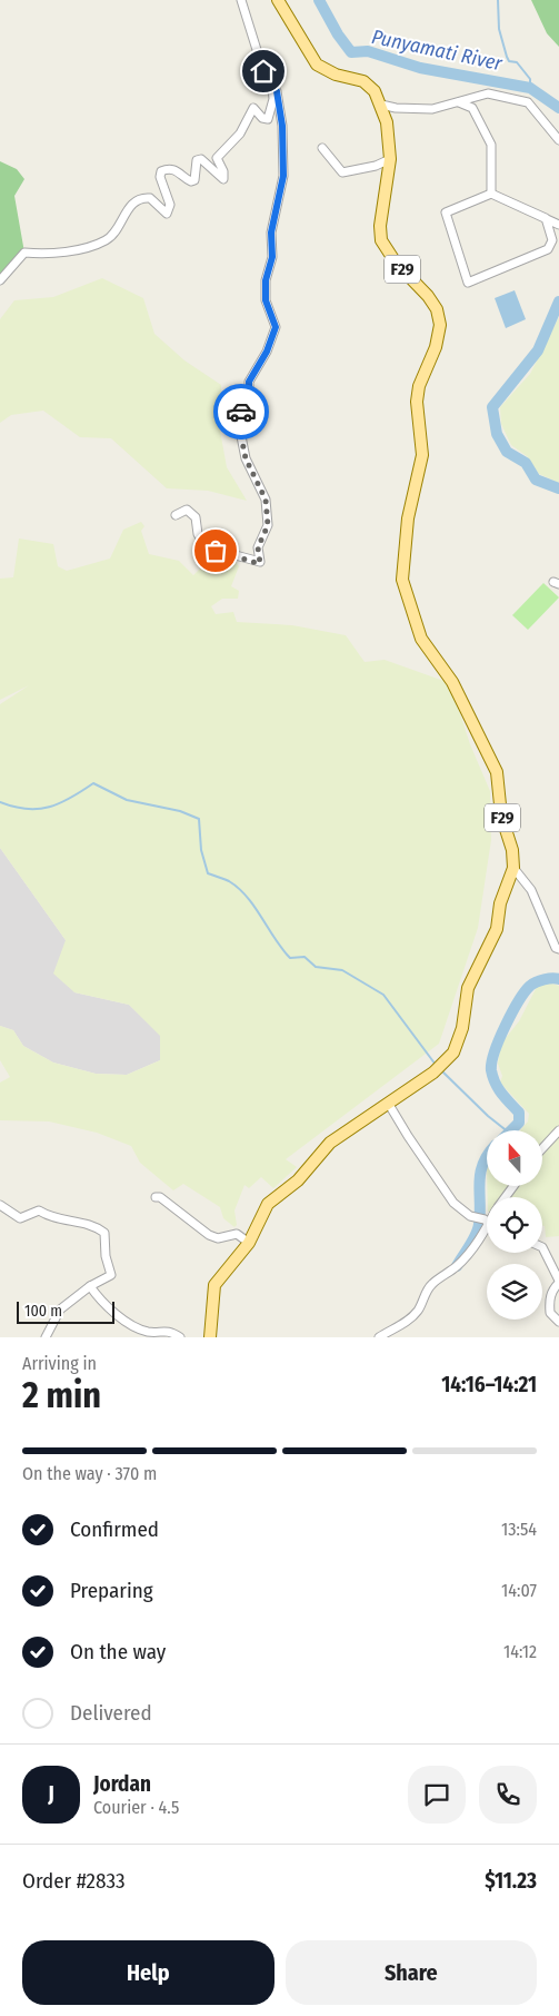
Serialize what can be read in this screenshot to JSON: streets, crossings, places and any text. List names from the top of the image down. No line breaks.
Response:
{"streets":{"main road":["F29"]},"water":["Punyamati River"],"scale_bar":"100 m","north":"top","page":{"scale":"100 m","heading":["2 min","Arriving in","14:16–14:21"],"panel":["Jordan","Courier · 4.5","Order #2833","$11.23"],"bar":"On the way · 370 m","list":[["Confirmed","13:54"],["Preparing","14:07"],["On the way","14:12"],"Delivered"],"round":"J","buttons":["Help","Share"]}}
